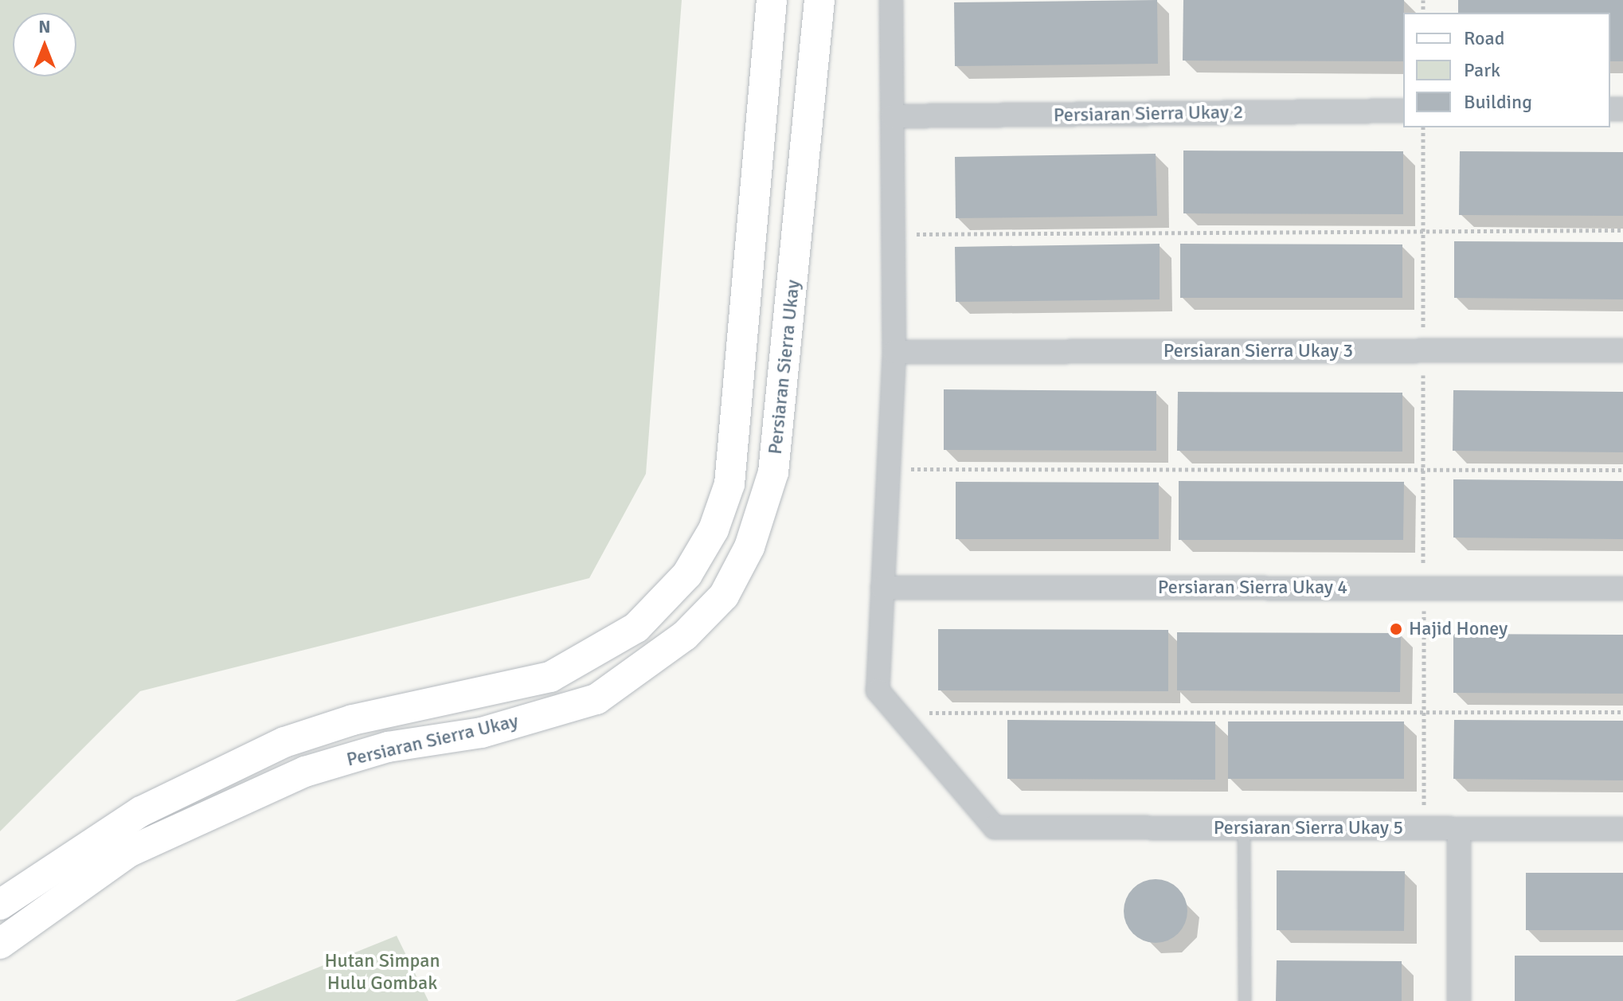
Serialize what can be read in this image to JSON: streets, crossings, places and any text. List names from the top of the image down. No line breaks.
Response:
{"streets":{"street":["Persiaran Sierra Ukay 2","Persiaran Sierra Ukay 3","Persiaran Sierra Ukay","Persiaran Sierra Ukay 4","Persiaran Sierra Ukay 5"]},"parks":["Hutan Simpan Hulu Gombak"],"places":["Hajid Honey"],"legend":["Road","Park","Building"],"north":"top"}
